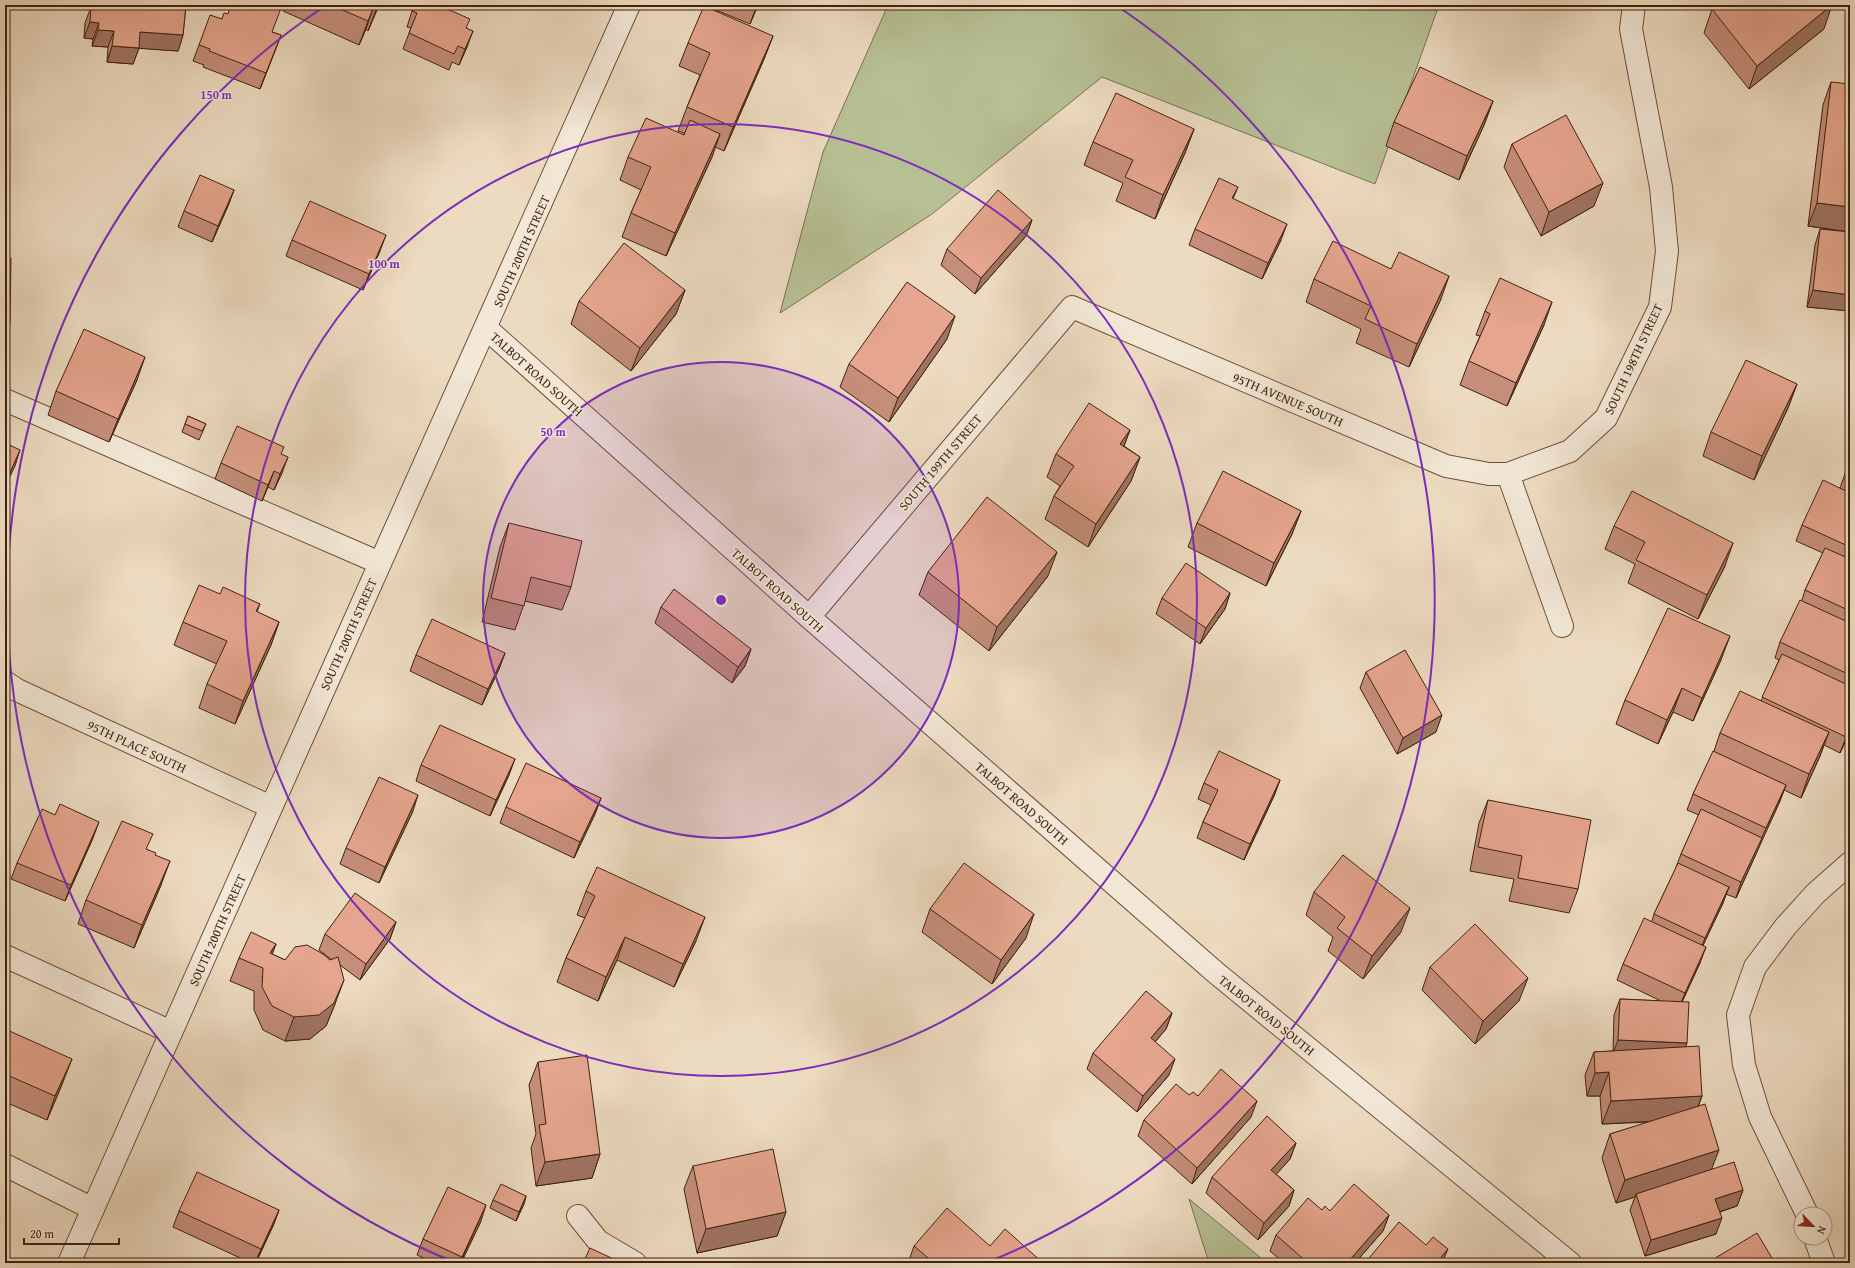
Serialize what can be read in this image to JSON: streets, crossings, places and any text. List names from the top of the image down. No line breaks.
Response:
{"streets":{"street":["SOUTH 200TH STREET","SOUTH 198TH STREET","TALBOT ROAD SOUTH","95TH AVENUE SOUTH","SOUTH 199TH STREET","95TH PLACE SOUTH"]},"crossings":[["SOUTH 200TH STREET","TALBOT ROAD SOUTH"],["SOUTH 200TH STREET","95TH PLACE SOUTH"],["SOUTH 198TH STREET","95TH AVENUE SOUTH"],["TALBOT ROAD SOUTH","SOUTH 199TH STREET"],["95TH AVENUE SOUTH","SOUTH 199TH STREET"]],"scale_bar":"20 m","north":"bottom right","rings":["150 m","100 m","50 m"]}
